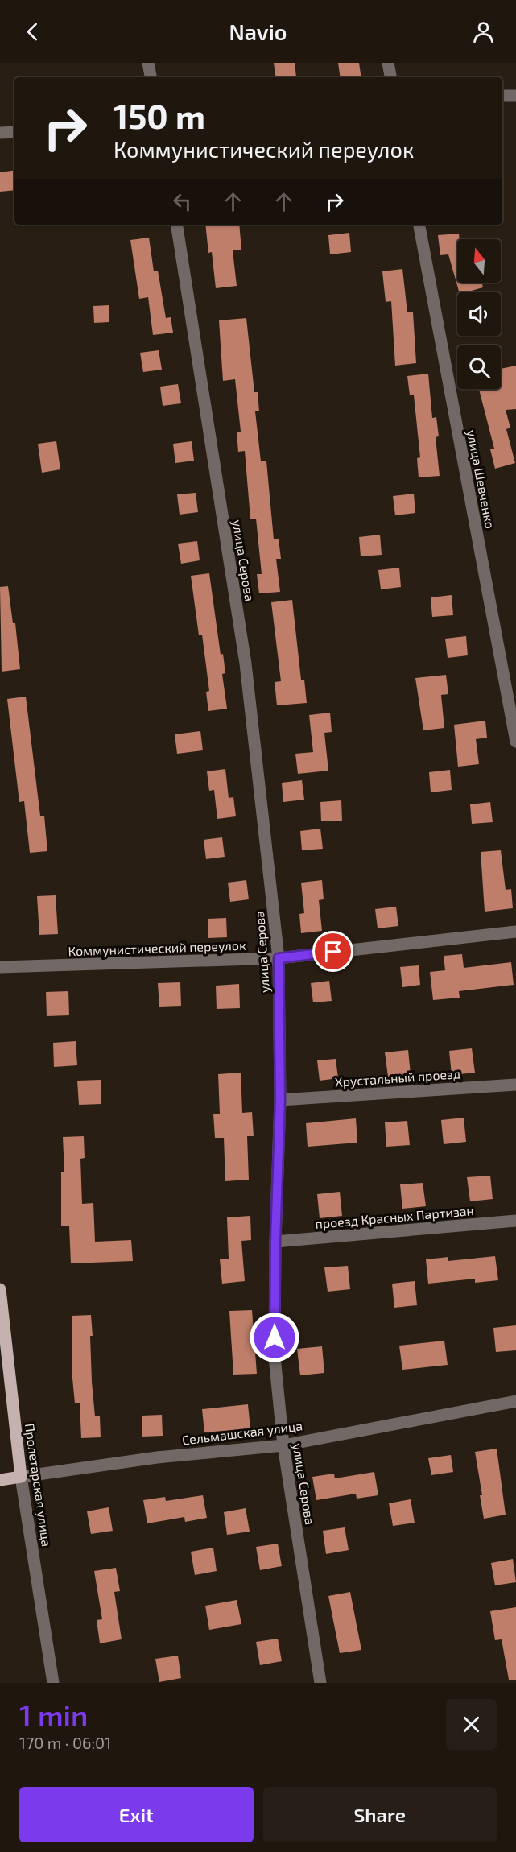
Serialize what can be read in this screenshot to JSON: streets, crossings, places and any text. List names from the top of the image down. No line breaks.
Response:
{"streets":{"main road":["Сельмашская улица","Пролетарская улица"],"street":["улица Шевченко","улица Серова","Коммунистический переулок","Хрустальный проезд","проезд Красных Партизан"]},"crossings":[["улица Серова","Коммунистический переулок"],["улица Серова","Хрустальный проезд"],["улица Серова","проезд Красных Партизан"],["улица Серова","Сельмашская улица"],["Сельмашская улица","Пролетарская улица"]],"north":"top","page":{"header":"Navio","turn":["150 m","Коммунистический переулок"],"heading":["1 min","170 m · 06:01"],"buttons":["Exit","Share"]}}
